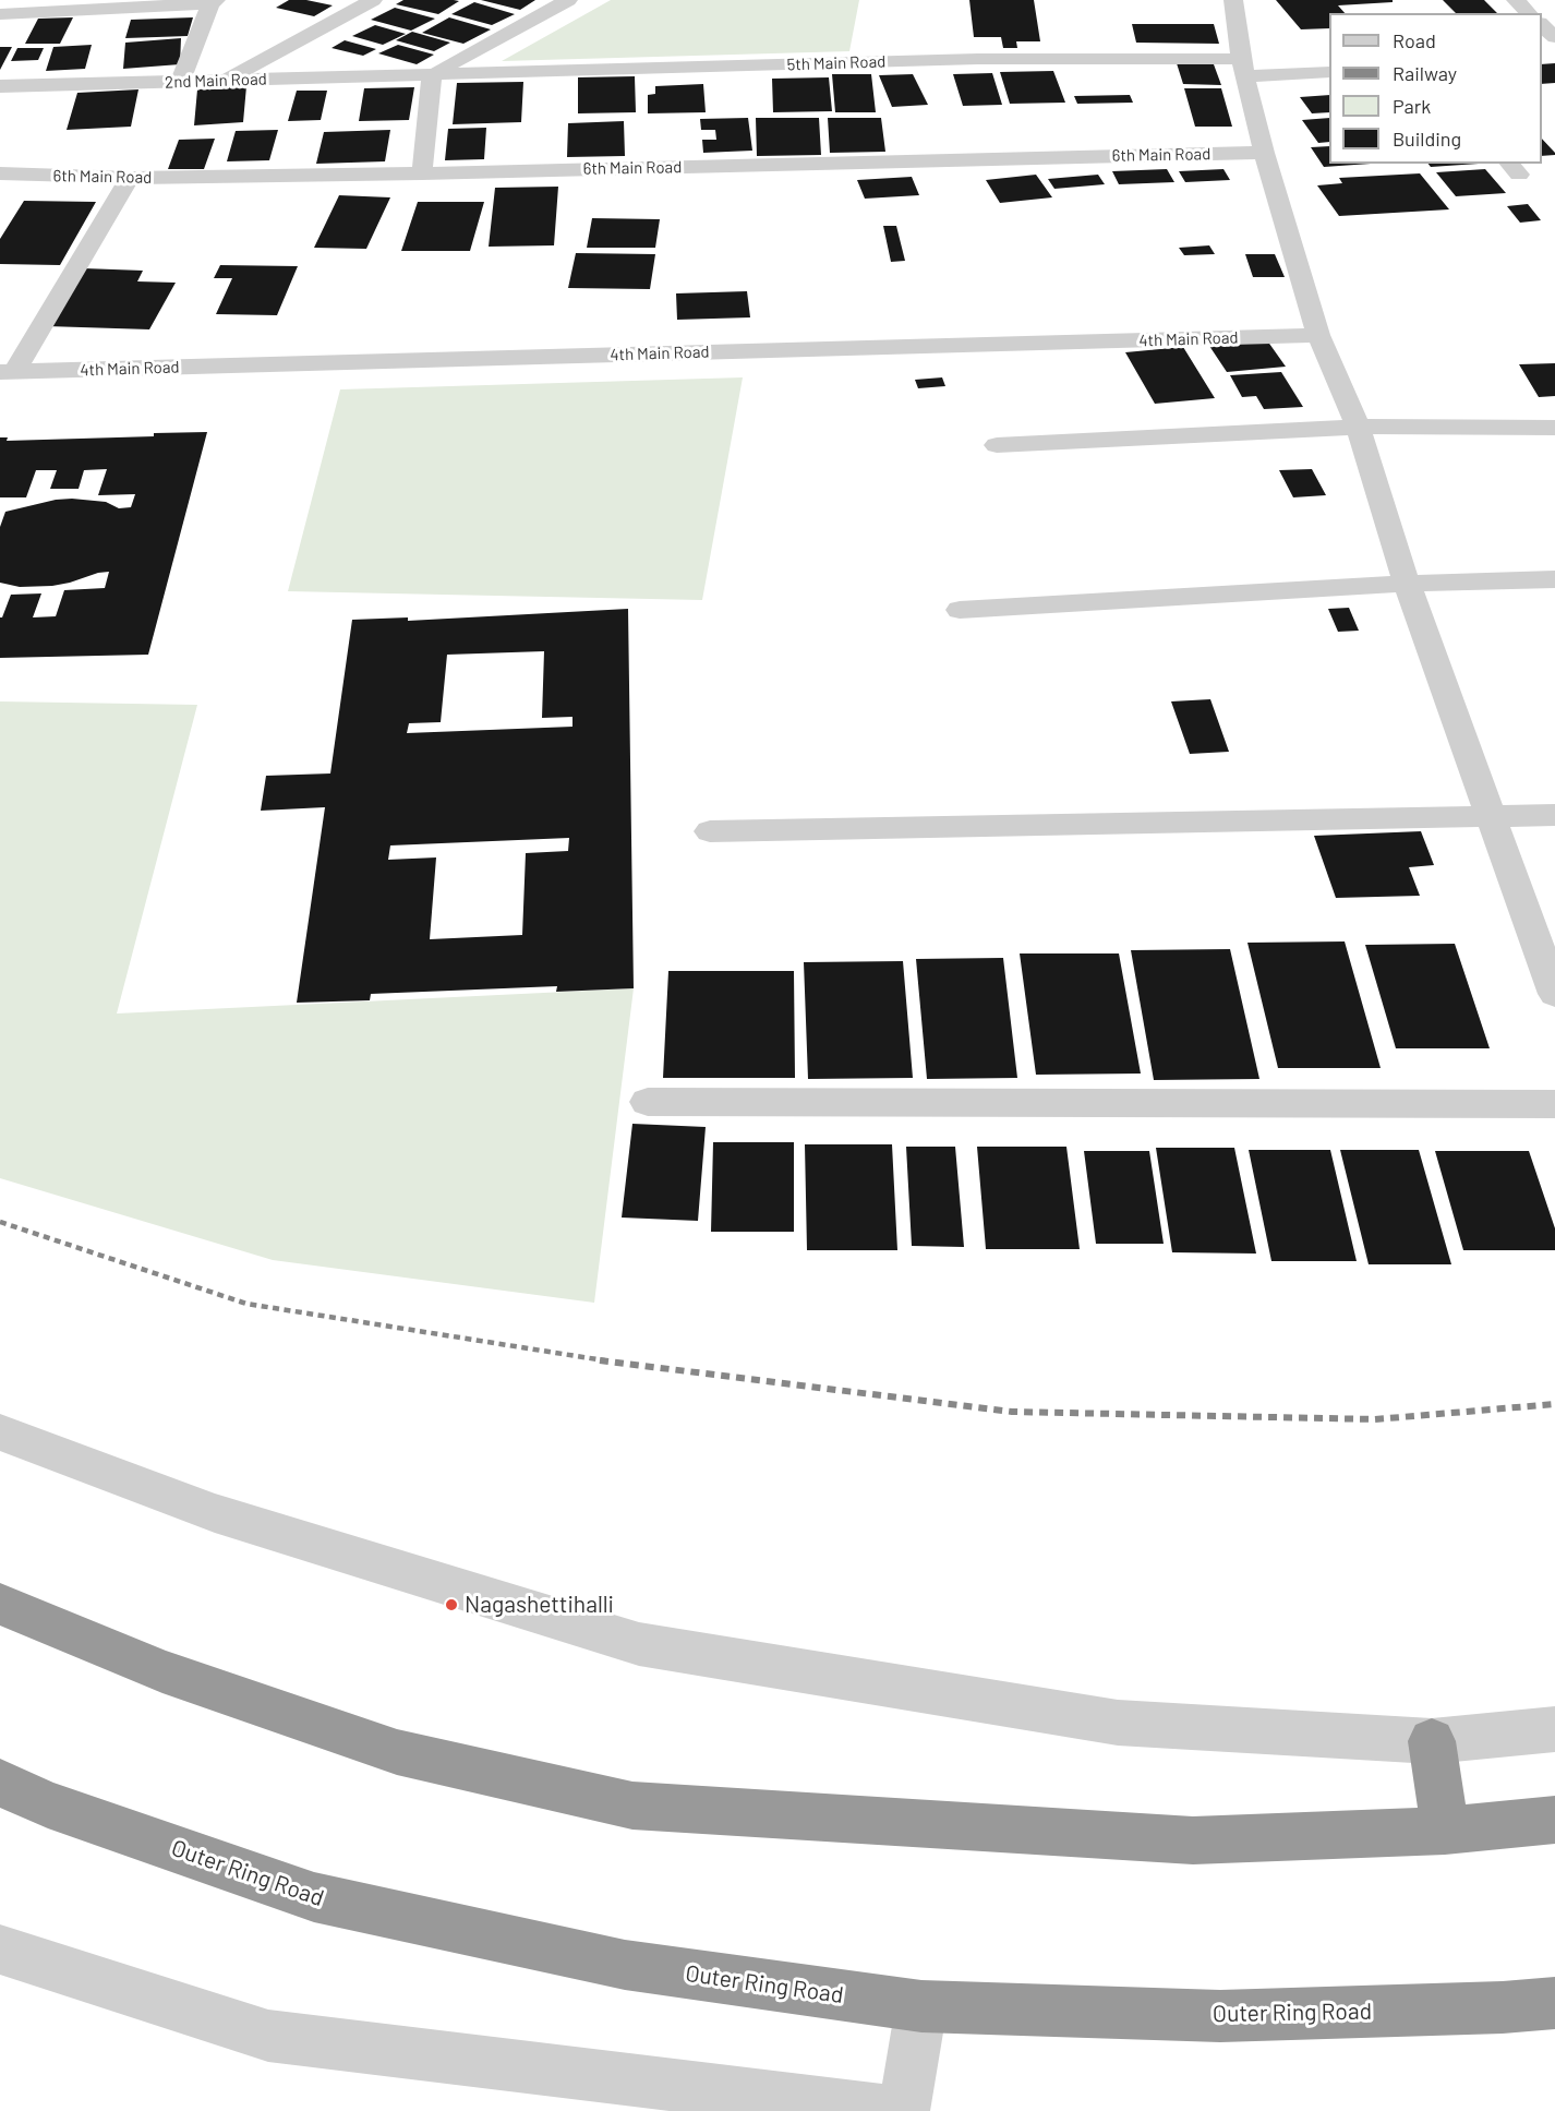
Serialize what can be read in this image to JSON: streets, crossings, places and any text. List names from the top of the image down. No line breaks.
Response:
{"streets":{"highway":["Outer Ring Road"],"street":["5th Main Road","2nd Main Road","6th Main Road","4th Main Road"]},"crossings":[["5th Main Road","2nd Main Road"]],"places":["Nagashettihalli"],"legend":["Road","Railway","Park","Building"]}
